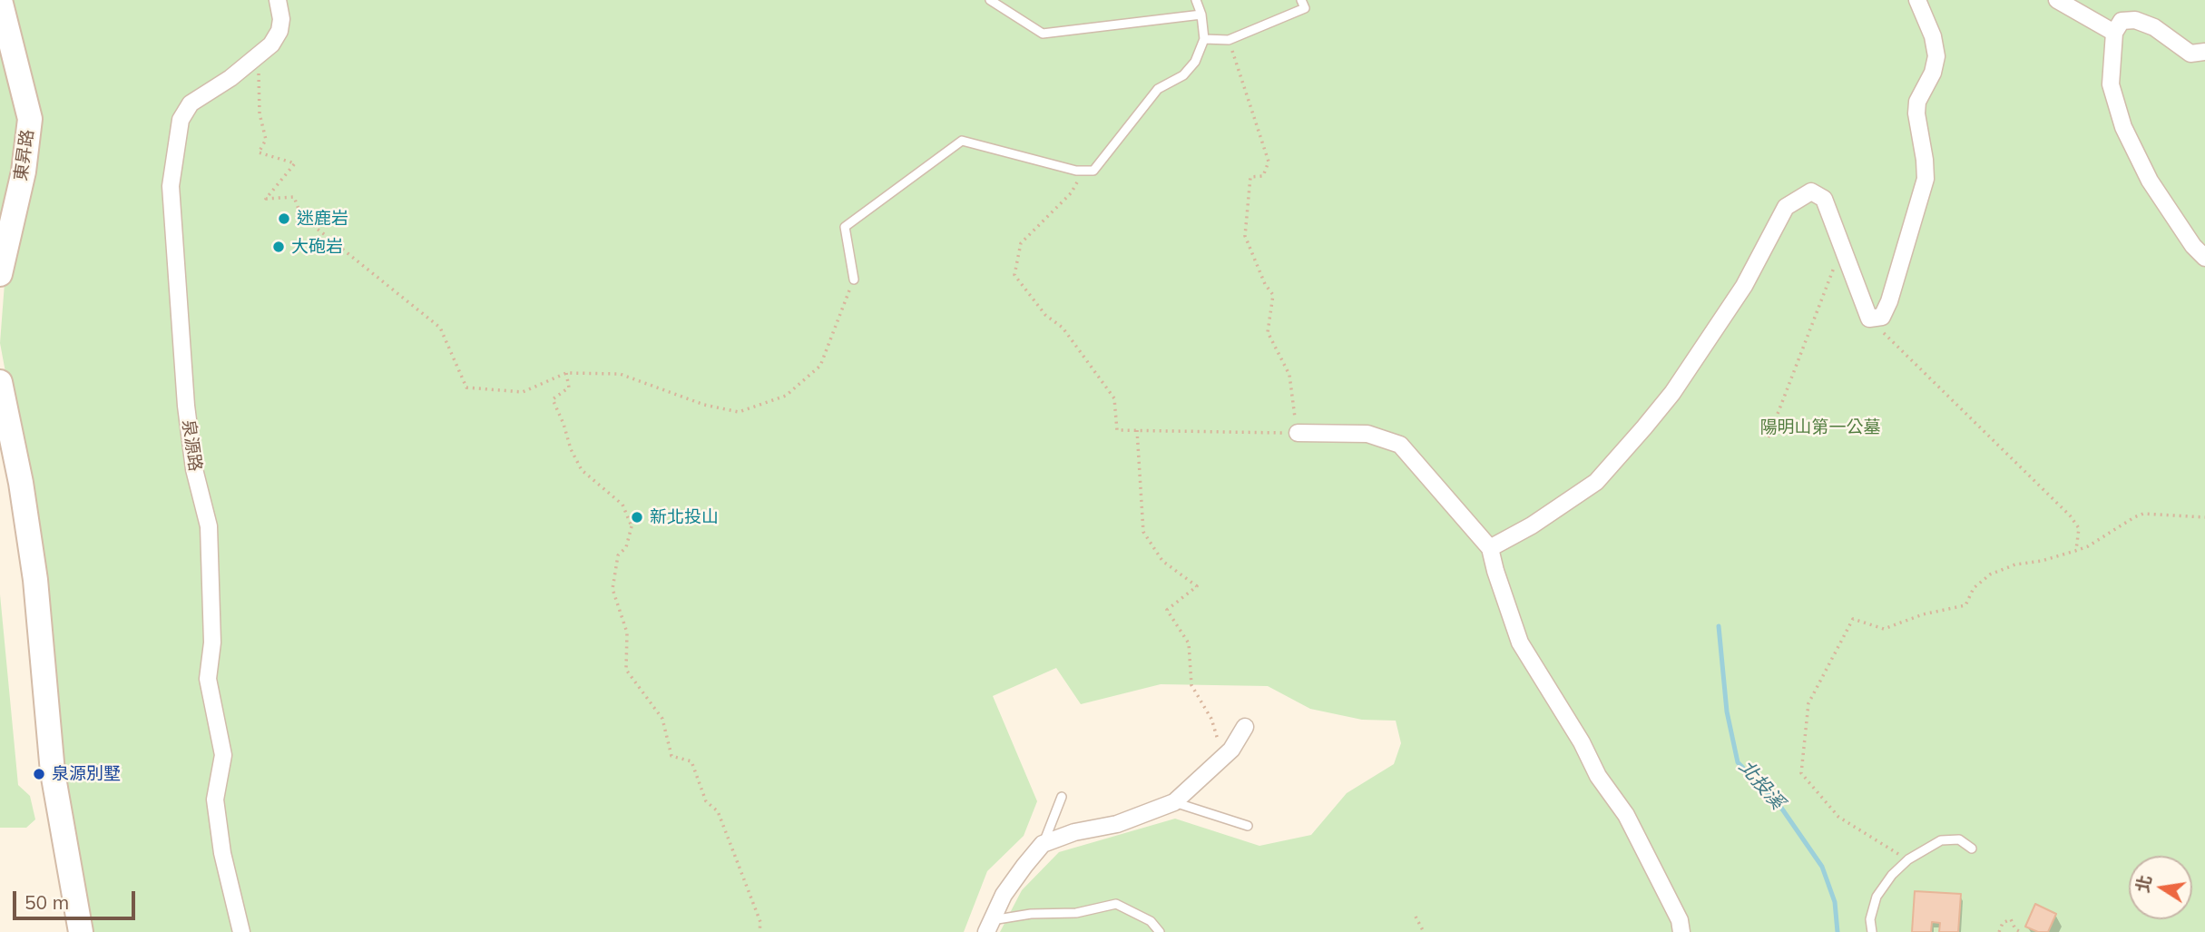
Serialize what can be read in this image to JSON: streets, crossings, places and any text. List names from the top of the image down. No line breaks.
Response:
{"streets":{"street":["東昇路","泉源路"]},"water":["北投溪"],"parks":["陽明山第一公墓"],"places":["迷鹿岩","大砲岩","新北投山","泉源別墅"],"scale_bar":"50 m","north":"left"}
